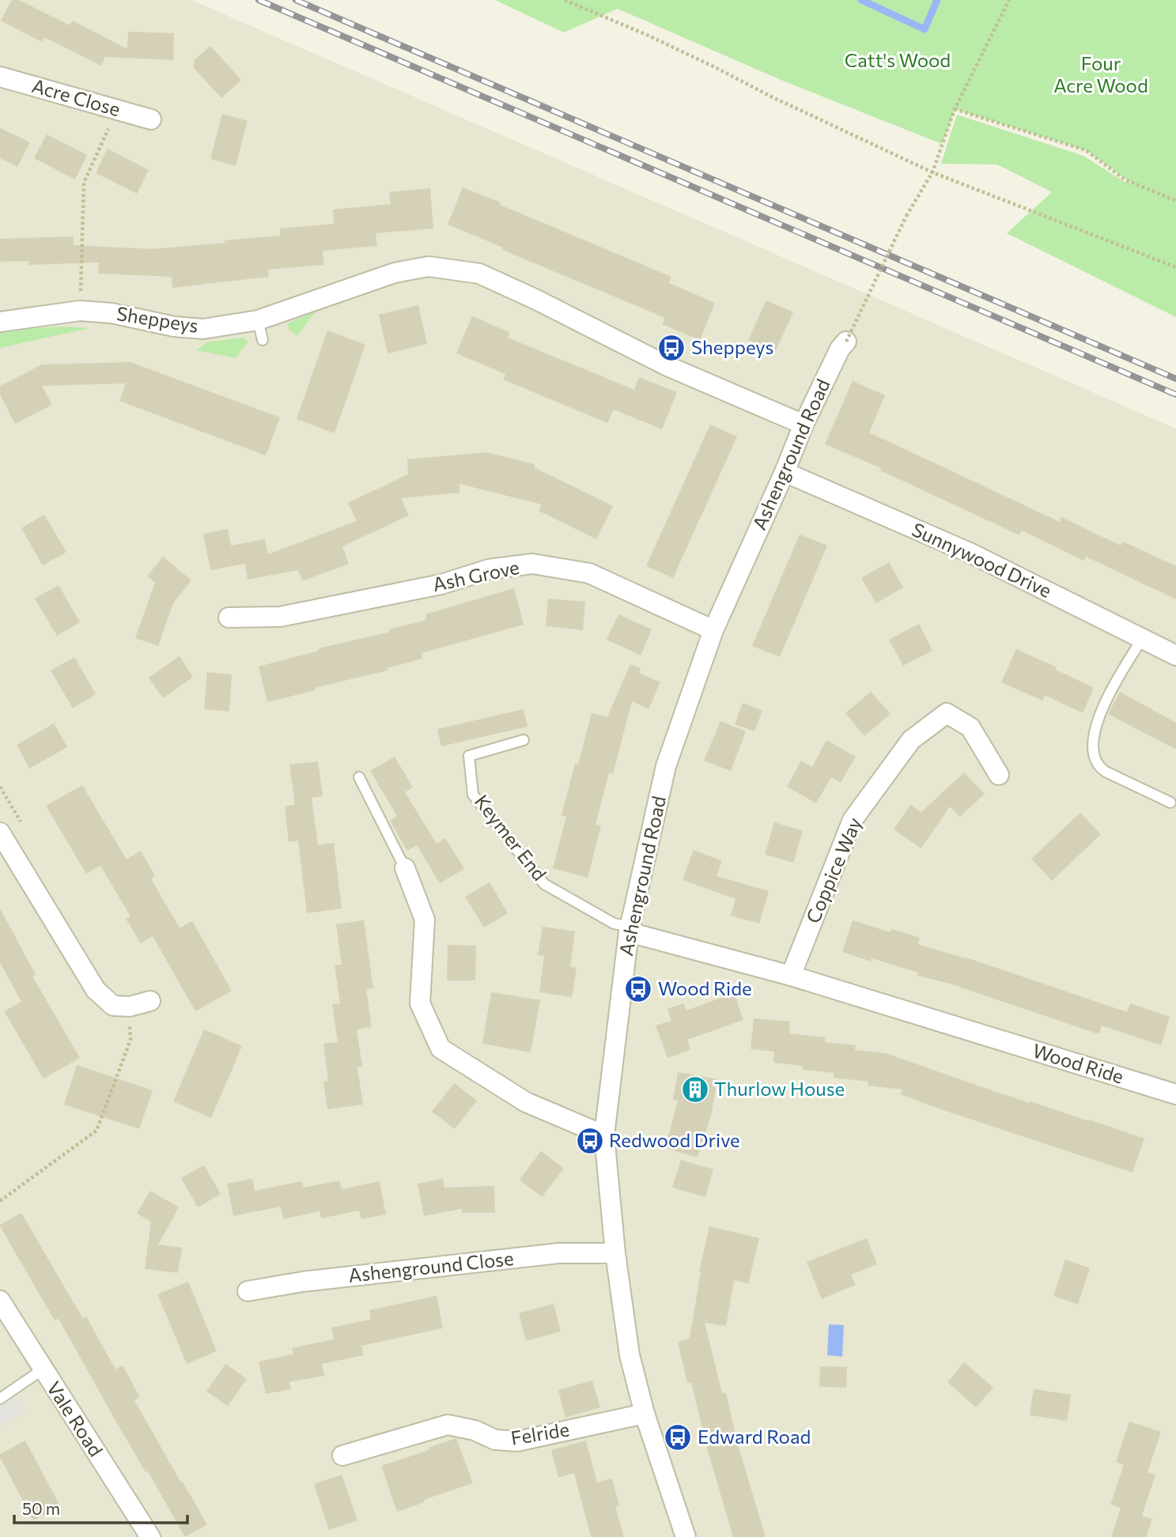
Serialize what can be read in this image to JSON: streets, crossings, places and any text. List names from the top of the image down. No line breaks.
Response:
{"streets":{"street":["Acre Close","Sheppeys","Ashenground Road","Sunnywood Drive","Ash Grove","Coppice Way","Wood Ride","Ashenground Close","Vale Road","Felride"],"lane":["Keymer End"]},"crossings":[["Sheppeys","Ashenground Road"],["Ashenground Road","Sunnywood Drive"],["Ashenground Road","Ash Grove"],["Ashenground Road","Keymer End"],["Ashenground Road","Wood Ride"],["Ashenground Road","Ashenground Close"],["Ashenground Road","Felride"],["Keymer End","Wood Ride"],["Coppice Way","Wood Ride"]],"parks":["Catt's Wood","Four Acre Wood"],"places":{"bus stop":["Sheppeys","Wood Ride","Redwood Drive","Edward Road"],"building":["Thurlow House"]},"scale_bar":"50 m"}
